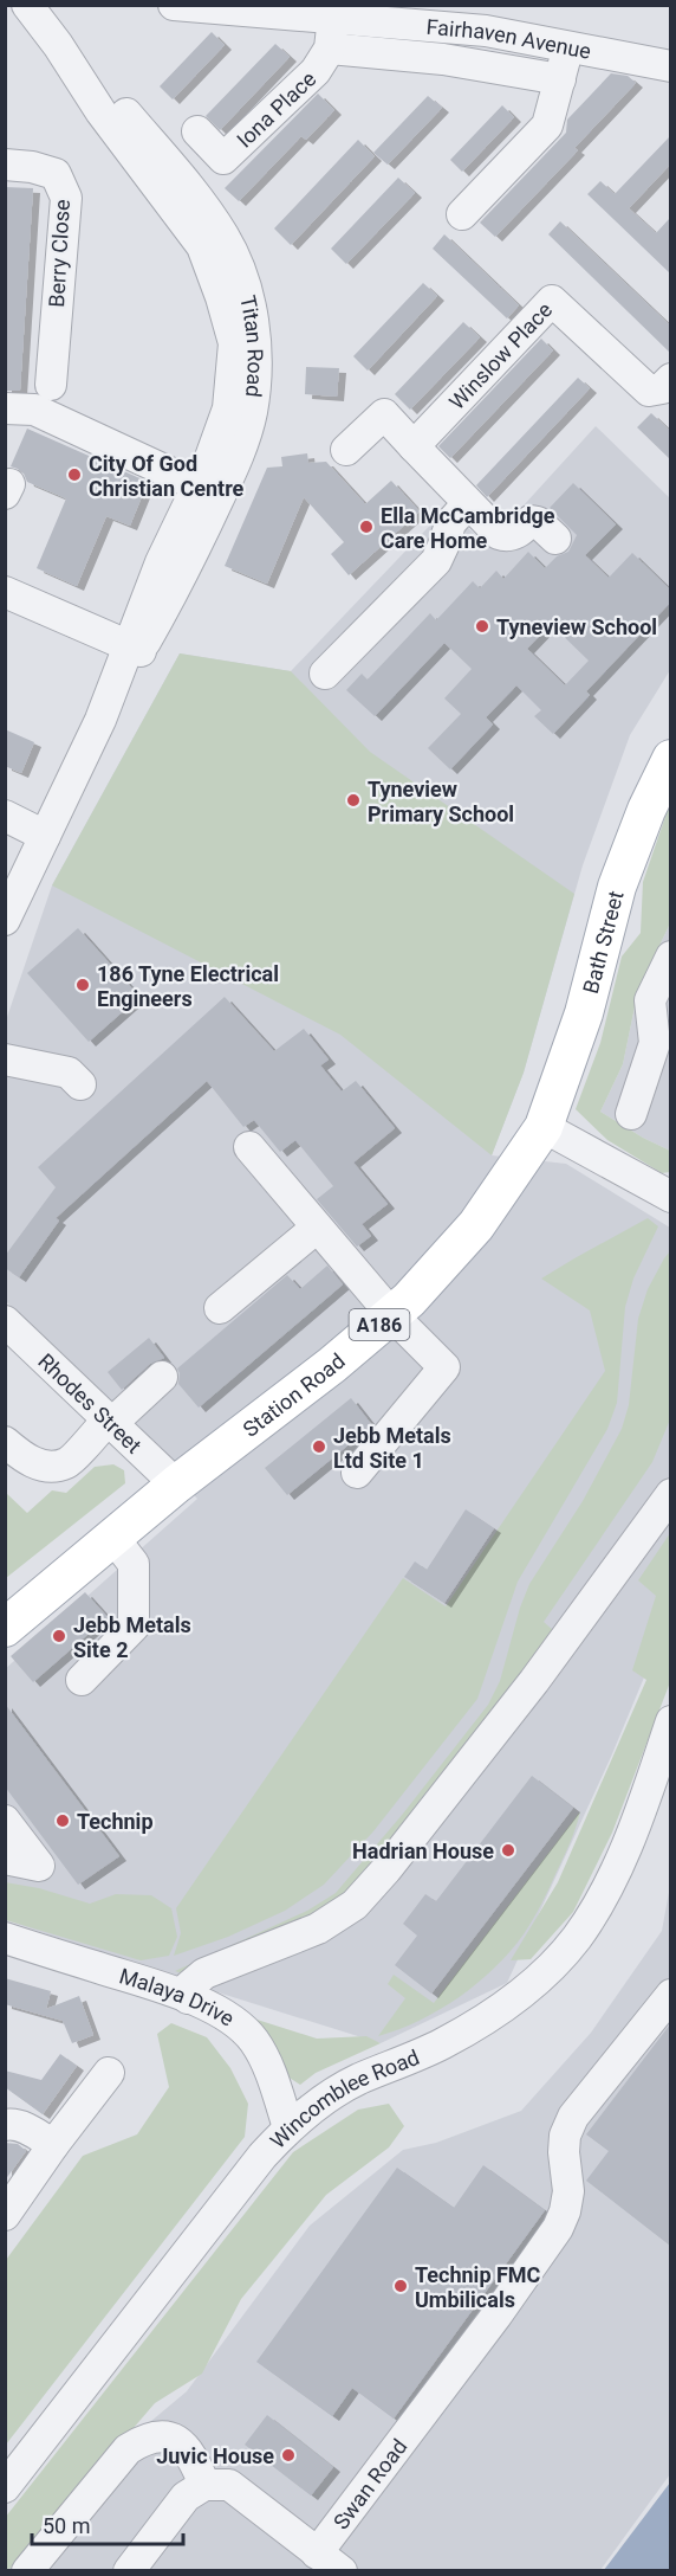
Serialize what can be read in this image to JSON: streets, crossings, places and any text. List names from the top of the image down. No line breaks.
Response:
{"streets":{"main road":["Bath Street","A186","Station Road"],"street":["Fairhaven Avenue","Iona Place","Berry Close","Titan Road","Winslow Place","Rhodes Street","Malaya Drive","Wincomblee Road","Swan Road"]},"crossings":[["Fairhaven Avenue","Iona Place"],["Bath Street","Station Road"],["Station Road","Rhodes Street"],["Malaya Drive","Wincomblee Road"]],"places":["City Of God Christian Centre","Ella McCambridge Care Home","Tyneview School","Tyneview Primary School","186 Tyne Electrical Engineers","Jebb Metals Ltd Site 1","Jebb Metals Site 2","Technip","Hadrian House","Technip FMC Umbilicals","Juvic House"],"scale_bar":"50 m"}
